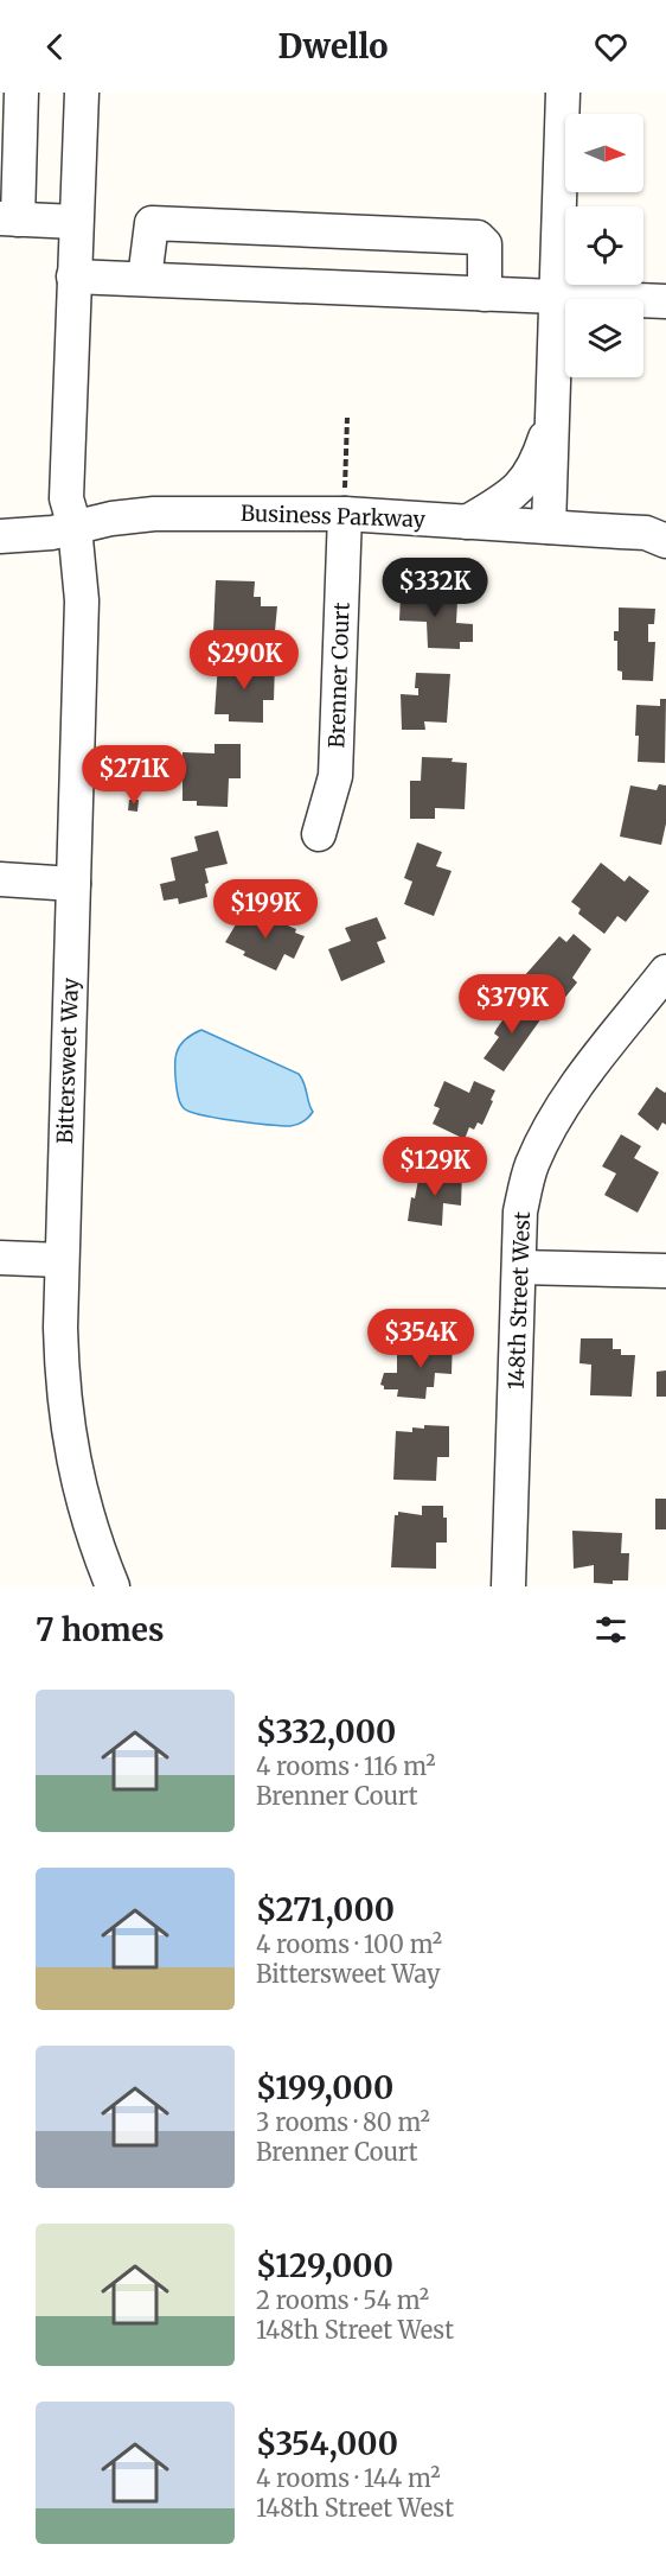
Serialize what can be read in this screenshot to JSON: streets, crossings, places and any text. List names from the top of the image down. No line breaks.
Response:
{"streets":{"street":["Business Parkway","Brenner Court","Bittersweet Way","148th Street West"]},"crossings":[["Business Parkway","Brenner Court"],["Business Parkway","Bittersweet Way"]],"north":"right","page":{"header":"Dwello","price":["$332K","$290K","$271K","$199K","$379K","$129K","$354K"],"heading":"7 homes","list":[{"name":"$332,000","note":"4 rooms · 116 m² · Brenner Court"},{"name":"$271,000","note":"4 rooms · 100 m² · Bittersweet Way"},{"name":"$199,000","note":"3 rooms · 80 m² · Brenner Court"},{"name":"$129,000","note":"2 rooms · 54 m² · 148th Street West"},{"name":"$354,000","note":"4 rooms · 144 m² · 148th Street West"}]}}
